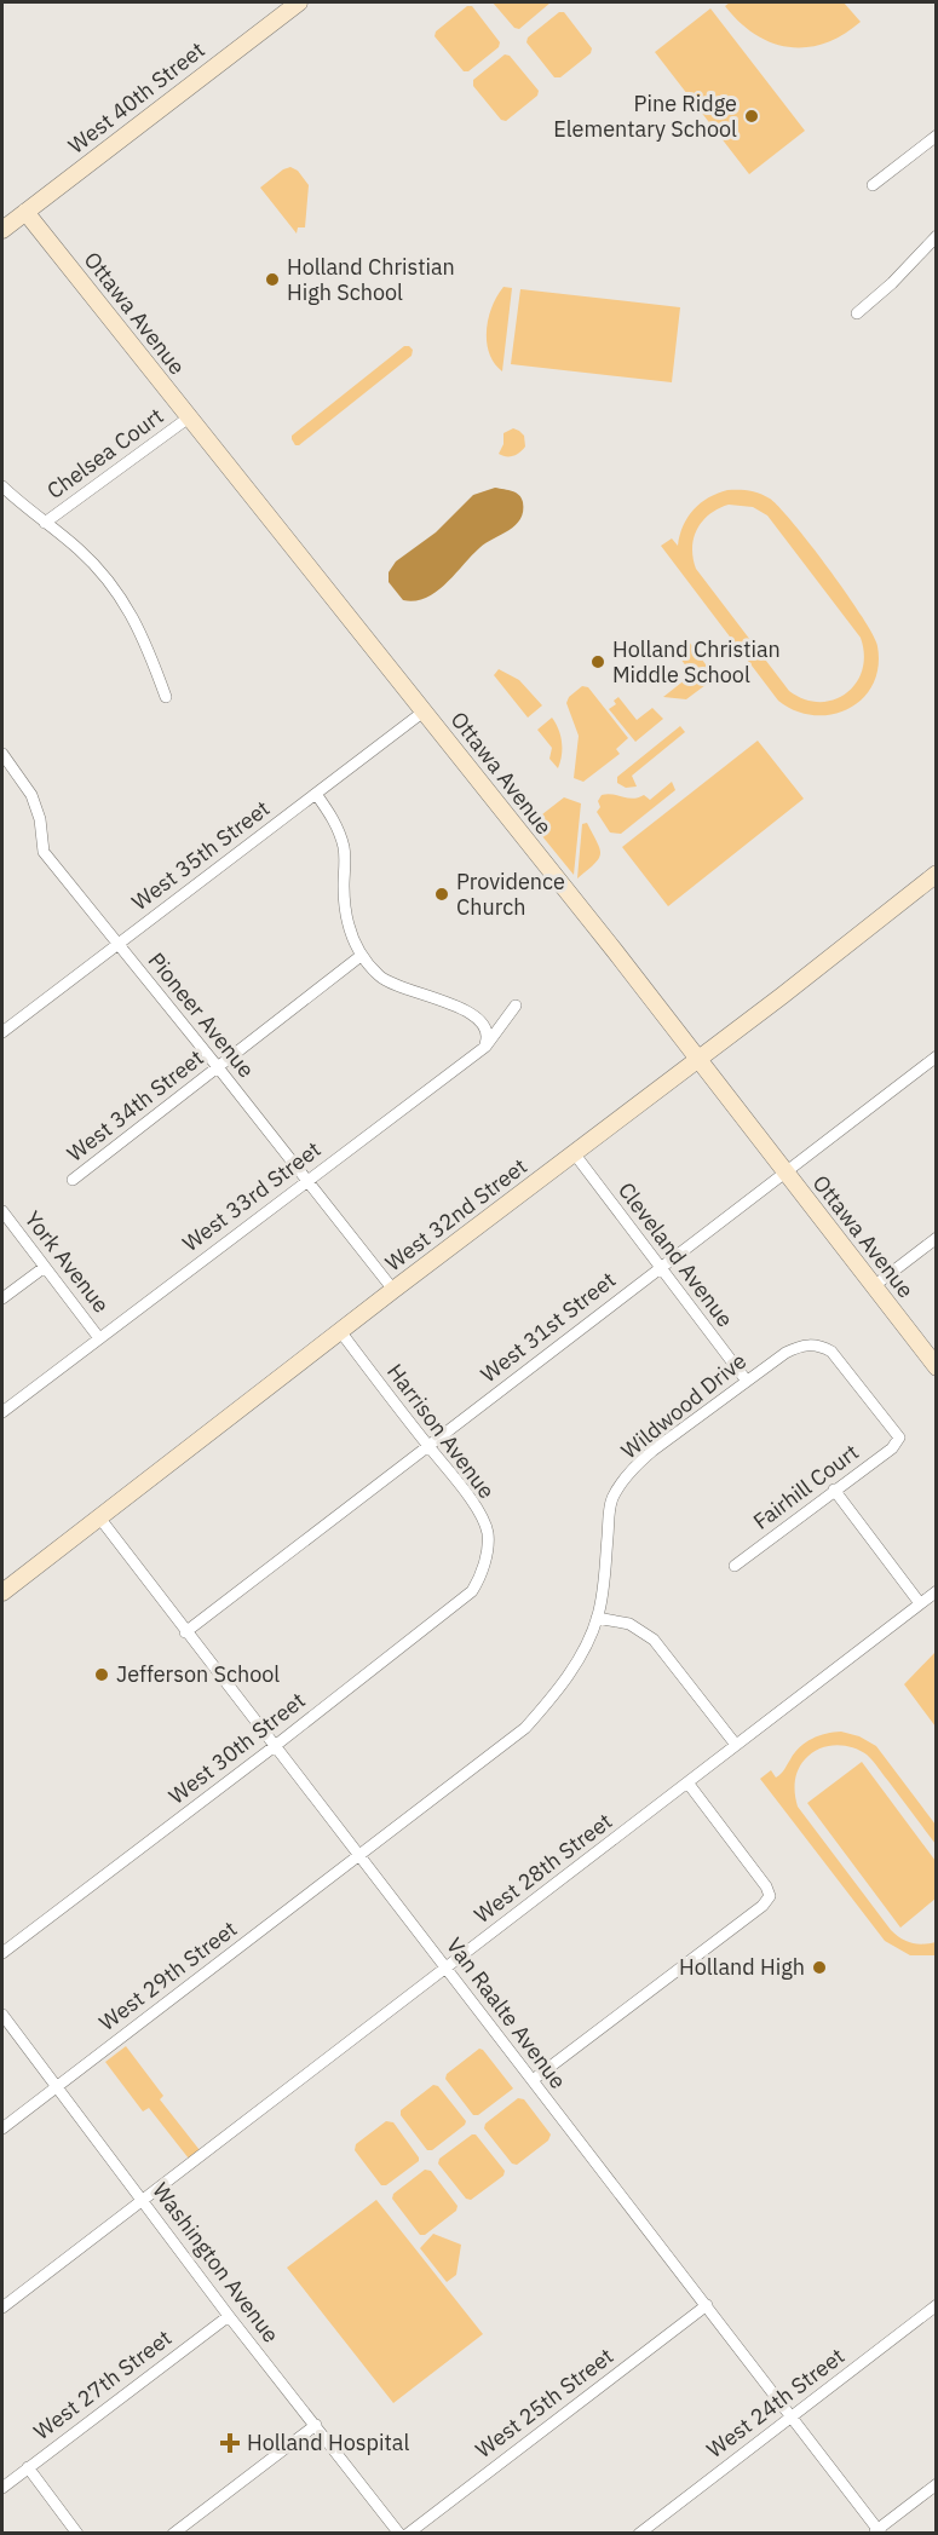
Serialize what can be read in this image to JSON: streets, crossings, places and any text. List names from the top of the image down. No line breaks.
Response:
{"streets":{"street":["West 40th Street","Ottawa Avenue","Chelsea Court","West 35th Street","Pioneer Avenue","West 34th Street","West 33rd Street","West 32nd Street","Cleveland Avenue","York Avenue","West 31st Street","Wildwood Drive","Harrison Avenue","Fairhill Court","West 30th Street","West 28th Street","West 29th Street","Van Raalte Avenue","Washington Avenue","West 27th Street","West 25th Street","West 24th Street"]},"crossings":[["West 40th Street","Ottawa Avenue"],["Ottawa Avenue","Chelsea Court"],["Ottawa Avenue","West 35th Street"],["Ottawa Avenue","West 32nd Street"],["Ottawa Avenue","West 31st Street"],["West 35th Street","Pioneer Avenue"],["Pioneer Avenue","West 34th Street"],["Pioneer Avenue","West 33rd Street"],["Pioneer Avenue","West 32nd Street"],["West 33rd Street","York Avenue"],["West 32nd Street","Cleveland Avenue"],["West 32nd Street","Harrison Avenue"],["West 32nd Street","Van Raalte Avenue"],["Cleveland Avenue","West 31st Street"],["Cleveland Avenue","Wildwood Drive"],["West 31st Street","Harrison Avenue"],["West 31st Street","Van Raalte Avenue"],["Wildwood Drive","Fairhill Court"],["Wildwood Drive","West 29th Street"],["Wildwood Drive","Van Raalte Avenue"],["Harrison Avenue","West 30th Street"],["West 30th Street","Van Raalte Avenue"],["West 28th Street","Van Raalte Avenue"],["West 28th Street","Washington Avenue"],["West 29th Street","Van Raalte Avenue"],["West 29th Street","Washington Avenue"],["Van Raalte Avenue","West 25th Street"],["Van Raalte Avenue","West 24th Street"],["Washington Avenue","West 27th Street"]],"places":{"other":["Pine Ridge Elementary School","Holland Christian High School","Holland Christian Middle School","Providence Church","Jefferson School","Holland High"],"health":["Holland Hospital"]}}
